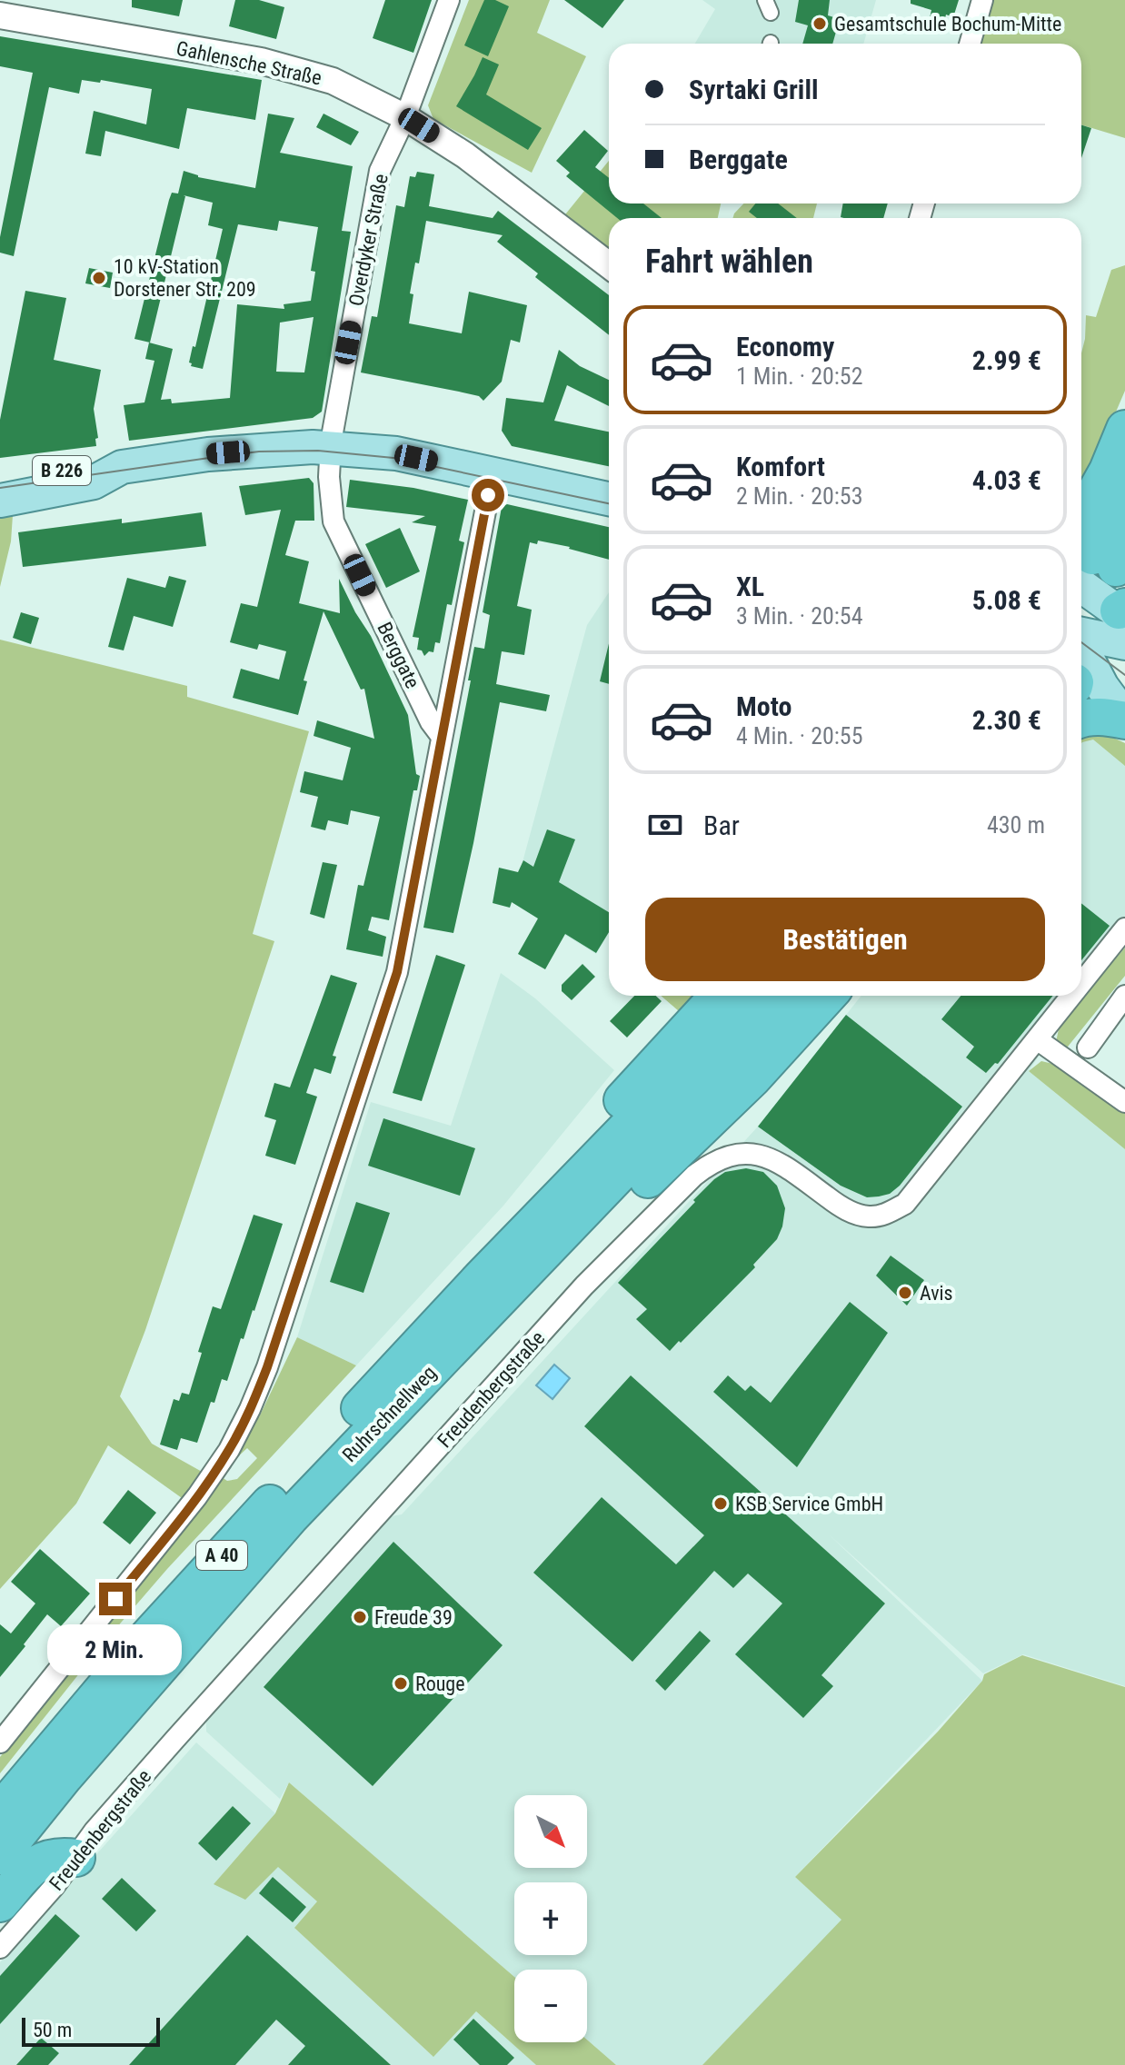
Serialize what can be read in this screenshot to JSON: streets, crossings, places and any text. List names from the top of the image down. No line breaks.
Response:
{"streets":{"highway":["Ruhrschnellweg","A 40"],"main road":["B 226"],"street":["Gahlensche Straße","Overdyker Straße","Berggate","Freudenbergstraße"]},"crossings":[["Gahlensche Straße","Overdyker Straße"],["Overdyker Straße","B 226"],["Overdyker Straße","Berggate"],["B 226","Berggate"],["Ruhrschnellweg","A 40"]],"places":["Gesamtschule Bochum-Mitte","10 kV-Station Dorstener Str. 209","Avis","KSB Service GmbH","Freude 39","Rouge"],"scale_bar":"50 m","north":"bottom right","page":{"banner":["Syrtaki Grill","Berggate"],"heading":"Fahrt wählen","list":[{"name":"Economy","note":"1 Min. · 20:52","value":"2.99 €"},{"name":"Komfort","note":"2 Min. · 20:53","value":"4.03 €"},{"name":"XL","note":"3 Min. · 20:54","value":"5.08 €"},{"name":"Moto","note":"4 Min. · 20:55","value":"2.30 €"}],"pay":["Bar","430 m"],"buttons":"Bestätigen","bubble":"2 Min.","map_buttons":["+","−"],"scale":"50 m"}}
